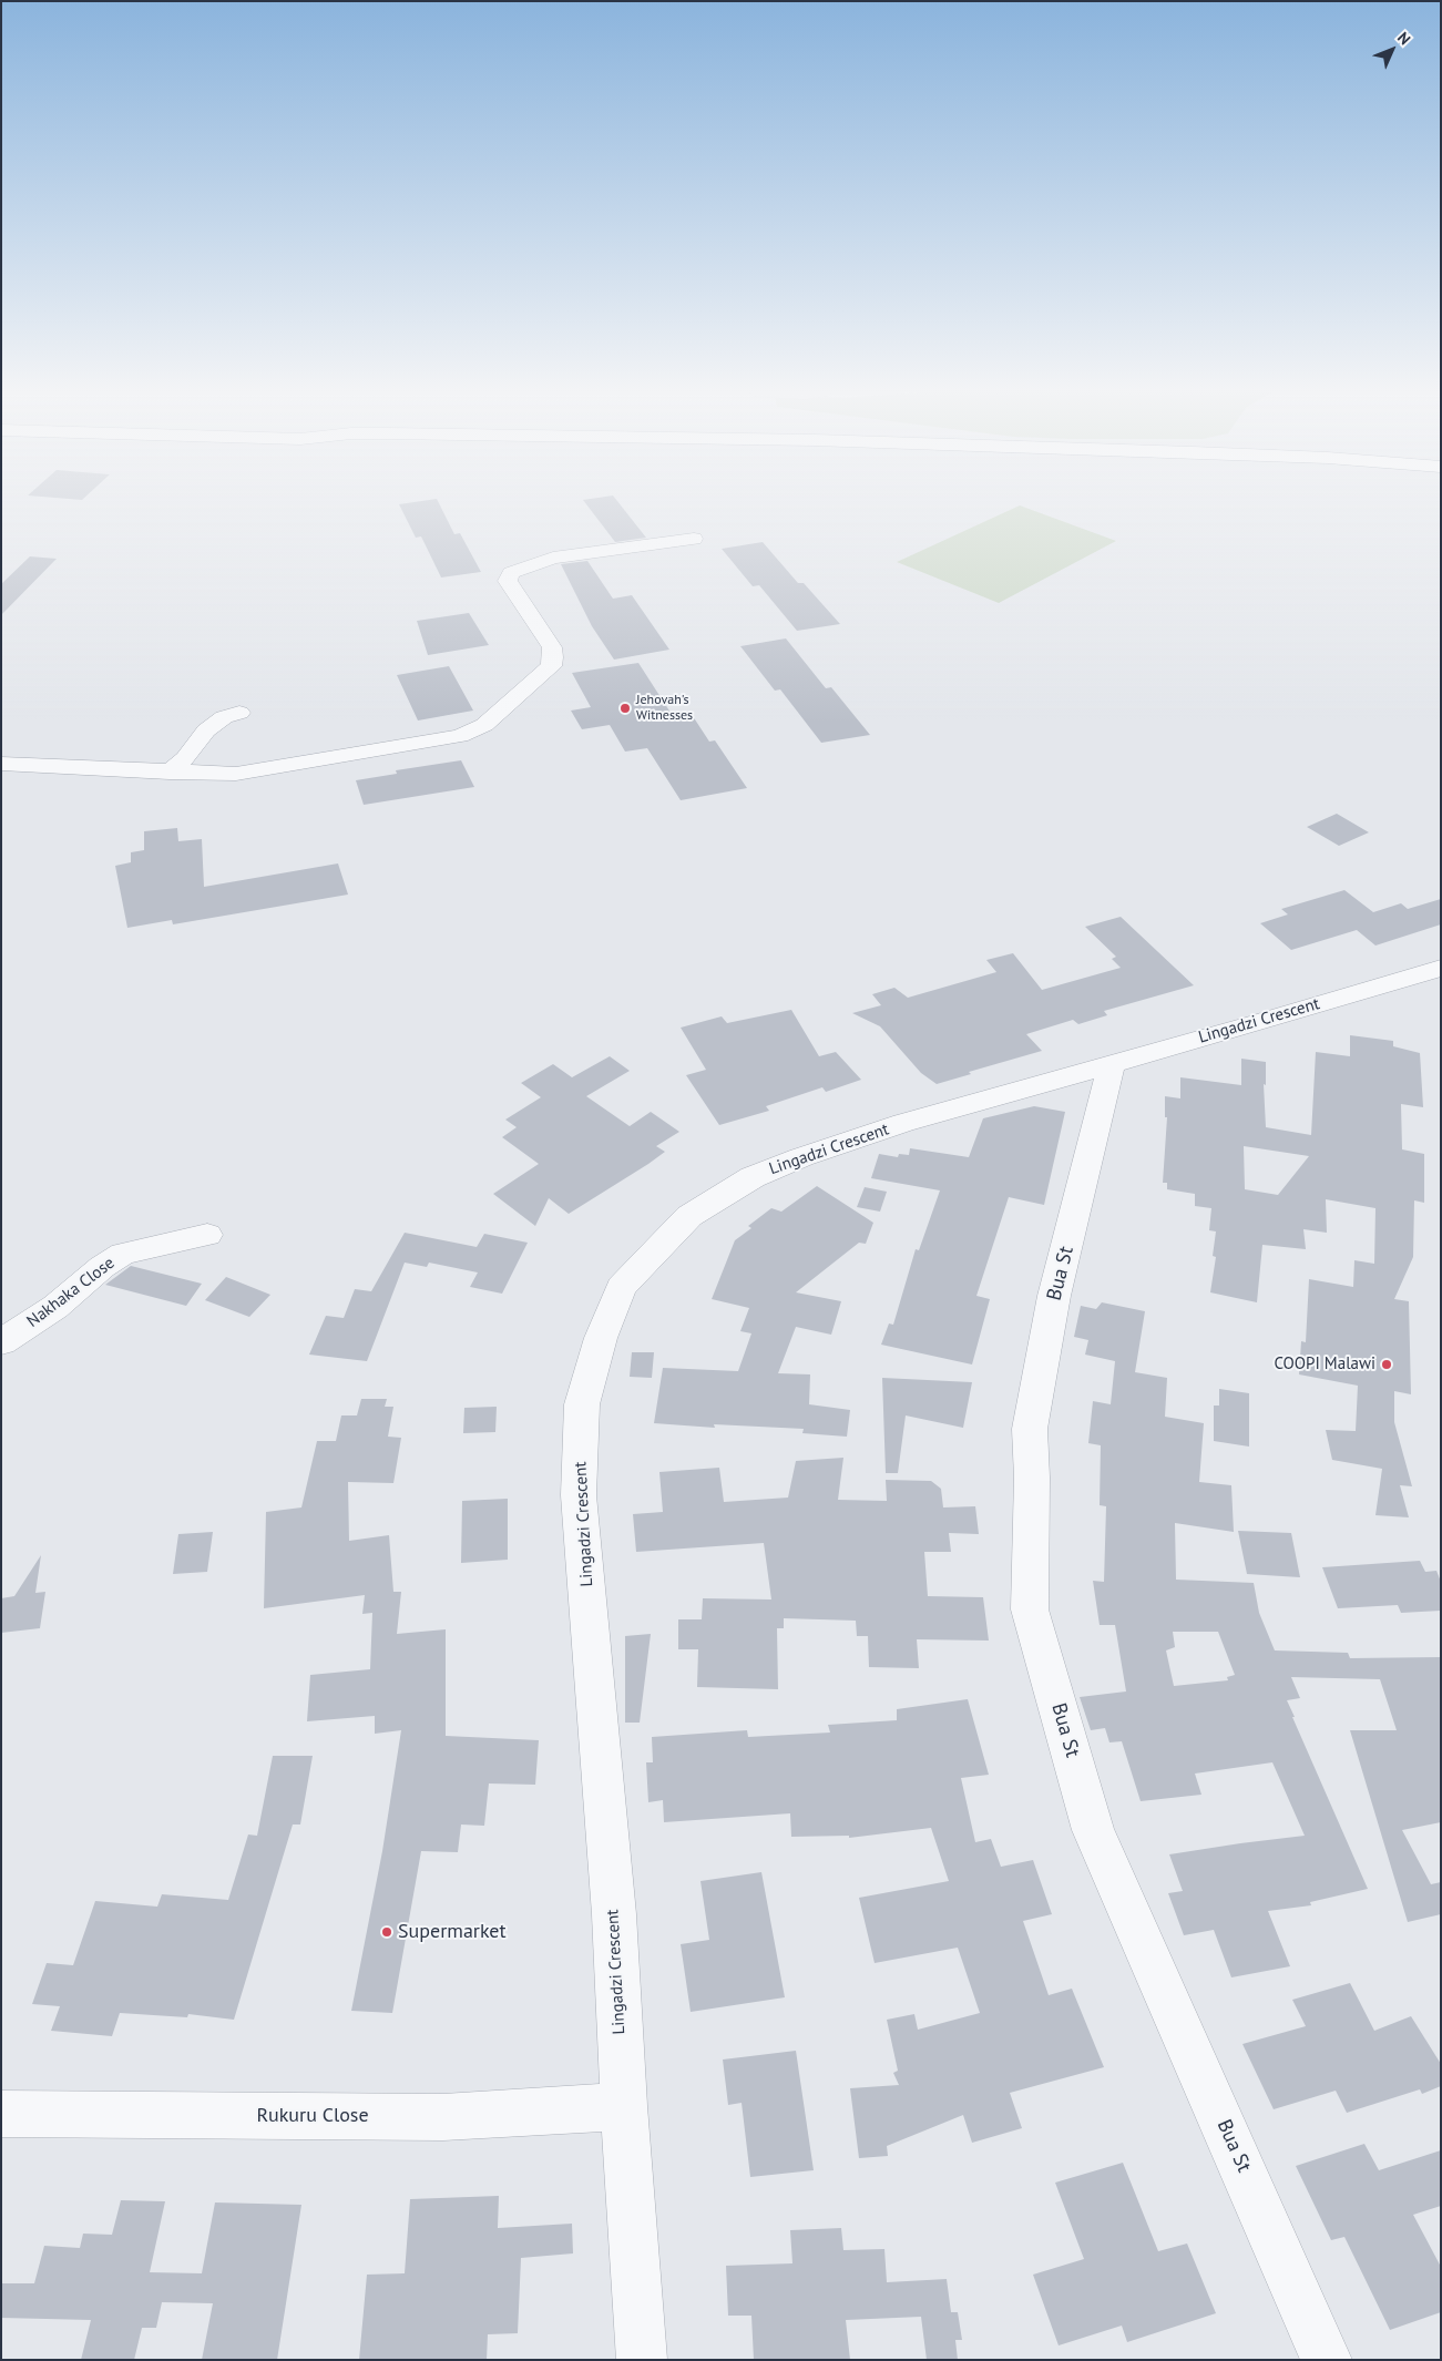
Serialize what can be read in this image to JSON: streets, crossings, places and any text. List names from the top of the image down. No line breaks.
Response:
{"streets":{"street":["Lingadzi Crescent","Bua St","Nakhaka Close","Rukuru Close"]},"crossings":[["Lingadzi Crescent","Bua St"],["Lingadzi Crescent","Rukuru Close"]],"places":["Jehovah's Witnesses","COOPI Malawi","Supermarket"],"north":"top right"}
